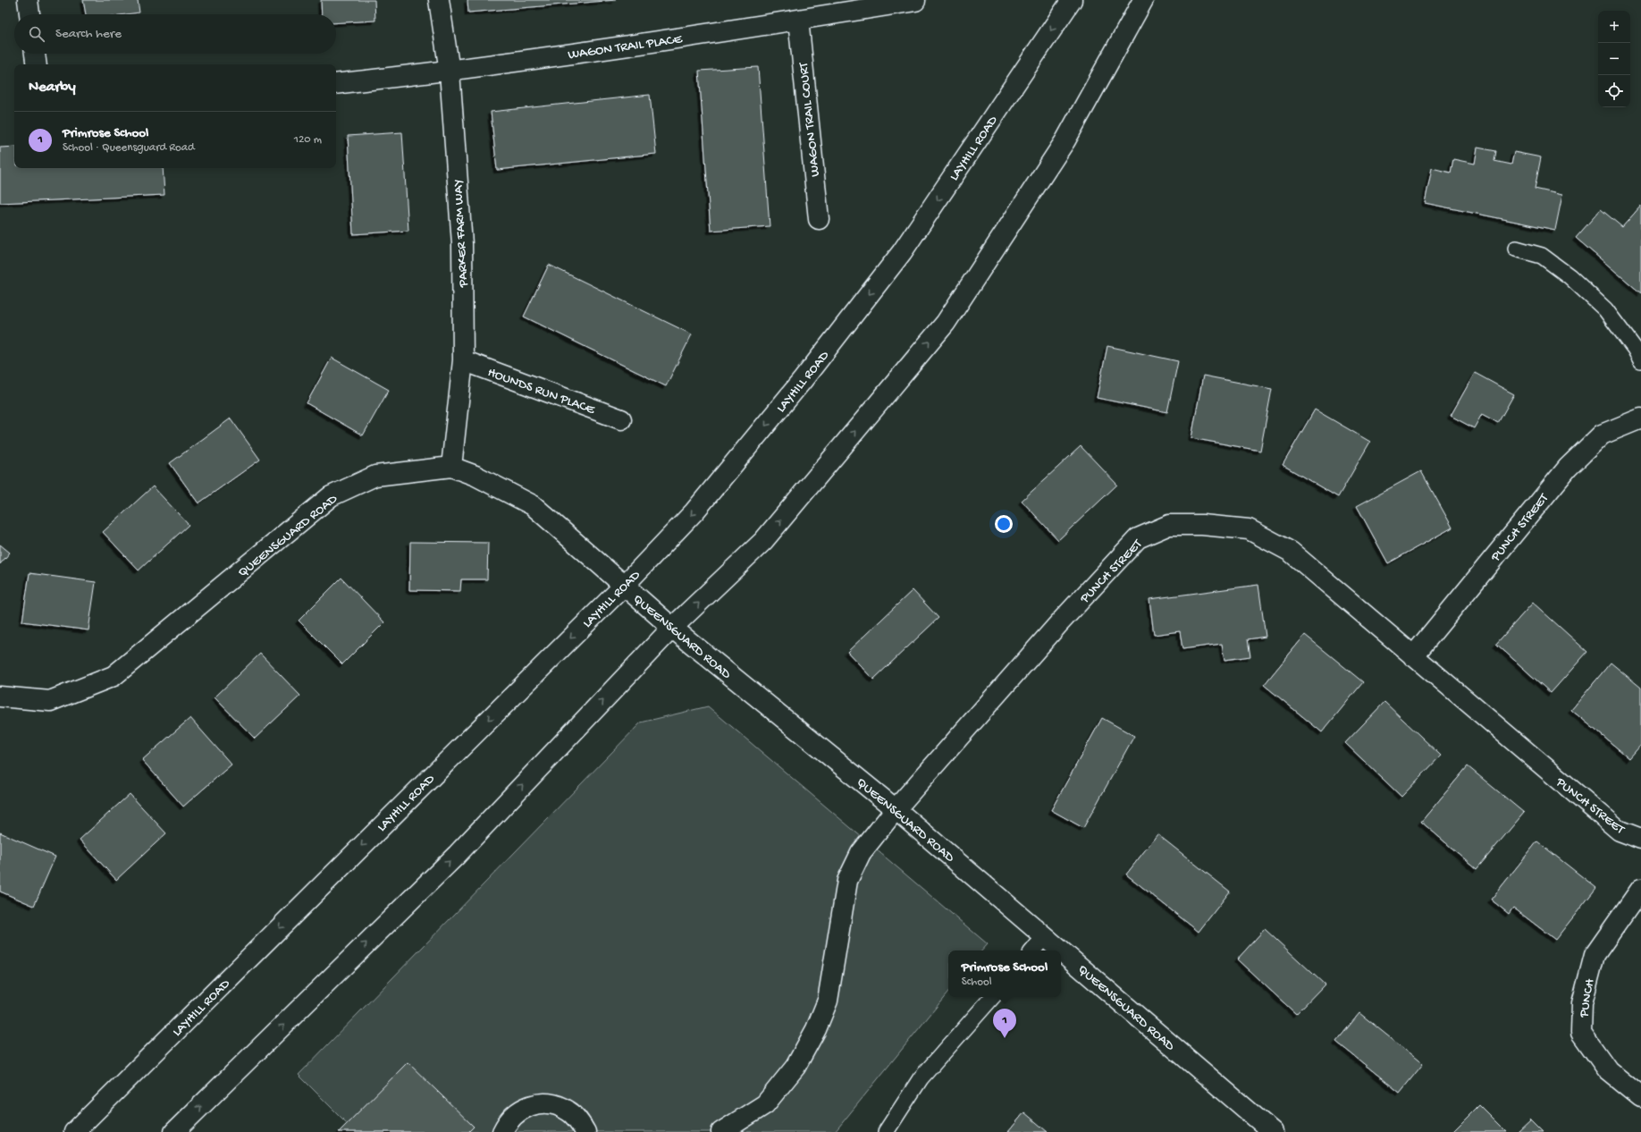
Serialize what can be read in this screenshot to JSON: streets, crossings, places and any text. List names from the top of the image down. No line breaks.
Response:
{"streets":{"street":["WAGON TRAIL PLACE","WAGON TRAIL COURT","LAYHILL ROAD","PARKER FARM WAY","HOUNDS RUN PLACE","PUNCH STREET","QUEENSGUARD ROAD","PUNCH"]},"crossings":[["WAGON TRAIL PLACE","WAGON TRAIL COURT"],["WAGON TRAIL PLACE","PARKER FARM WAY"],["LAYHILL ROAD","QUEENSGUARD ROAD"],["PARKER FARM WAY","HOUNDS RUN PLACE"],["PARKER FARM WAY","QUEENSGUARD ROAD"],["PUNCH STREET","QUEENSGUARD ROAD"]],"page":{"map_buttons":["+","−"],"search":"Search here","heading":"Nearby","list":[{"mark":"1","name":"Primrose School","note":"School · Queensguard Road","value":"120 m"}],"popup":["Primrose School","School"],"pins":"1"}}
